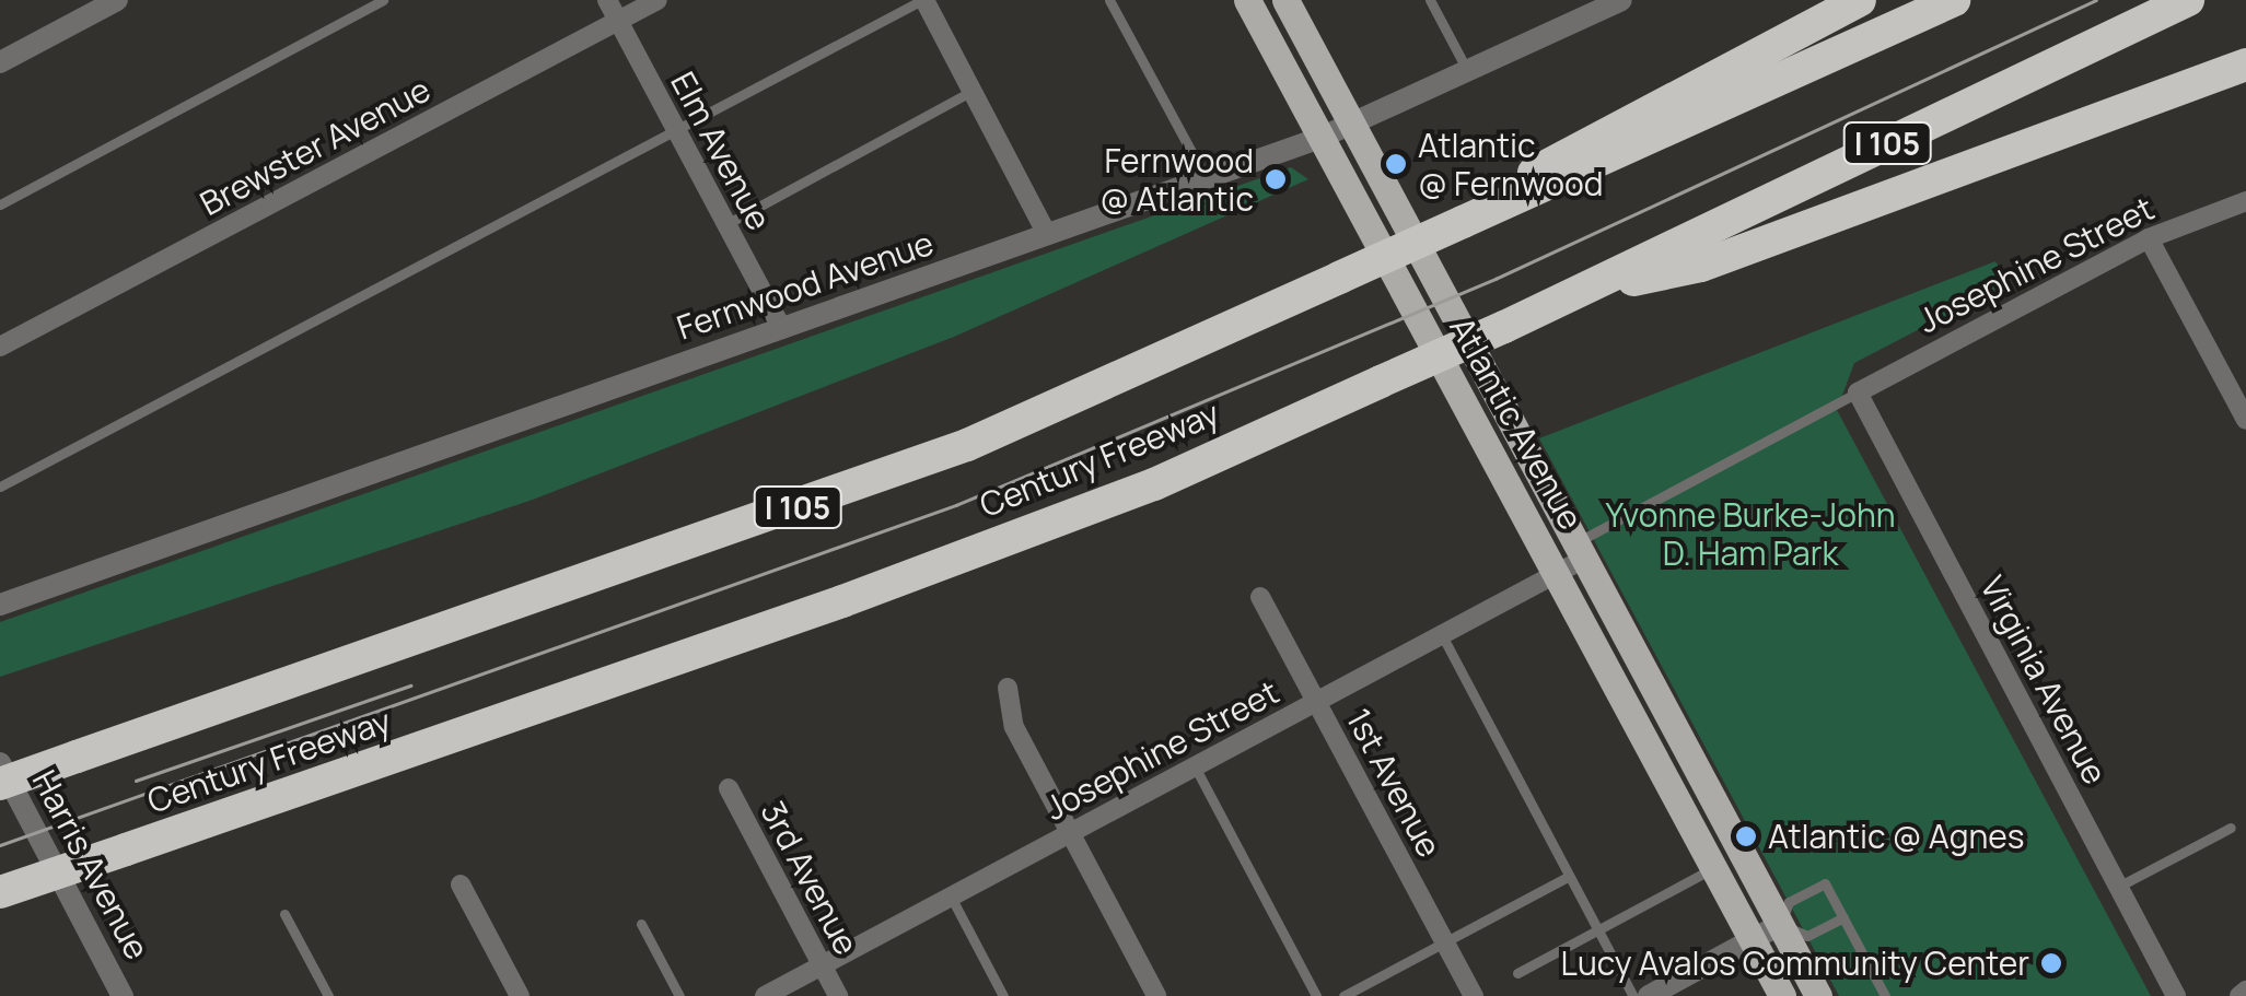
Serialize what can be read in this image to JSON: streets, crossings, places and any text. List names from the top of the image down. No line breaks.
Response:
{"streets":{"highway":["I 105","Century Freeway"],"main road":["Atlantic Avenue"],"street":["Brewster Avenue","Elm Avenue","Josephine Street","Fernwood Avenue","Virginia Avenue","1st Avenue","Harris Avenue","3rd Avenue"]},"crossings":[["Brewster Avenue","Elm Avenue"],["Elm Avenue","Fernwood Avenue"],["Josephine Street","Atlantic Avenue"],["Josephine Street","Virginia Avenue"],["Josephine Street","1st Avenue"],["Josephine Street","3rd Avenue"],["Fernwood Avenue","Atlantic Avenue"]],"parks":["Yvonne Burke-John D. Ham Park"],"places":["Atlantic @ Fernwood","Fernwood @ Atlantic","Atlantic @ Agnes","Lucy Avalos Community Center"]}
